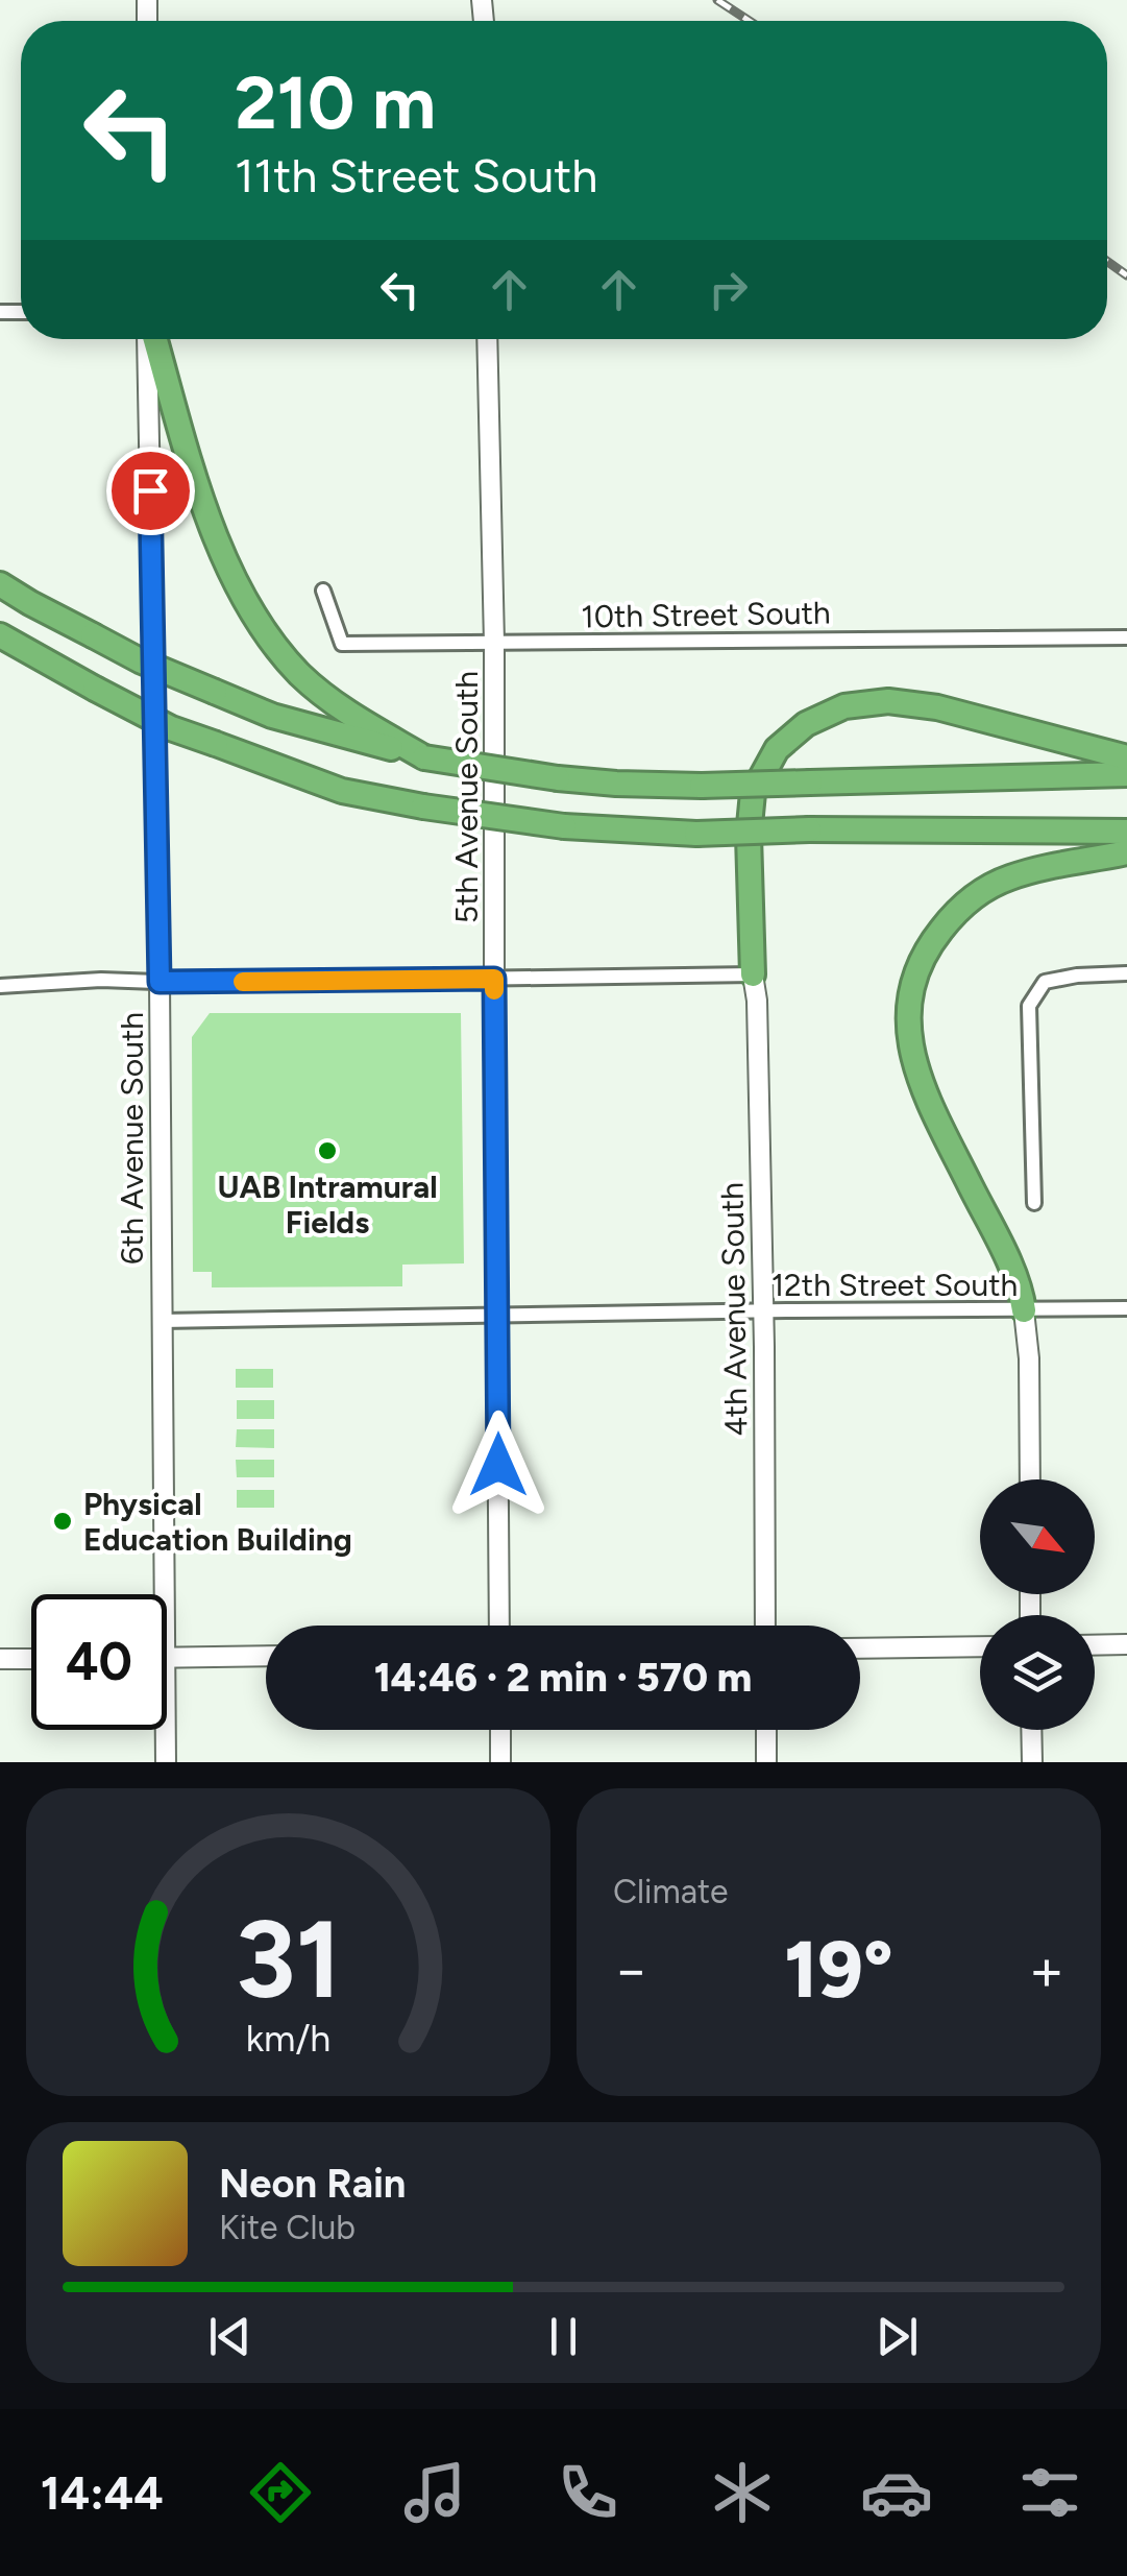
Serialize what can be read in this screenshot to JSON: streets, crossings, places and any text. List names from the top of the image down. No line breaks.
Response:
{"streets":{"street":["10th Street South","5th Avenue South","6th Avenue South","12th Street South","4th Avenue South"]},"crossings":[["10th Street South","5th Avenue South"],["5th Avenue South","12th Street South"],["6th Avenue South","12th Street South"],["12th Street South","4th Avenue South"]],"places":["UAB Intramural Fields","Physical Education Building"],"north":"bottom right","page":{"turn":["210 m","11th Street South"],"limit":"40","trip":"14:46 · 2 min · 570 m","tile":"Climate","heat":["−","19°","+"],"song":["Neon Rain","Kite Club"],"tabs":"14:44","gauge":["31","km/h"]}}
